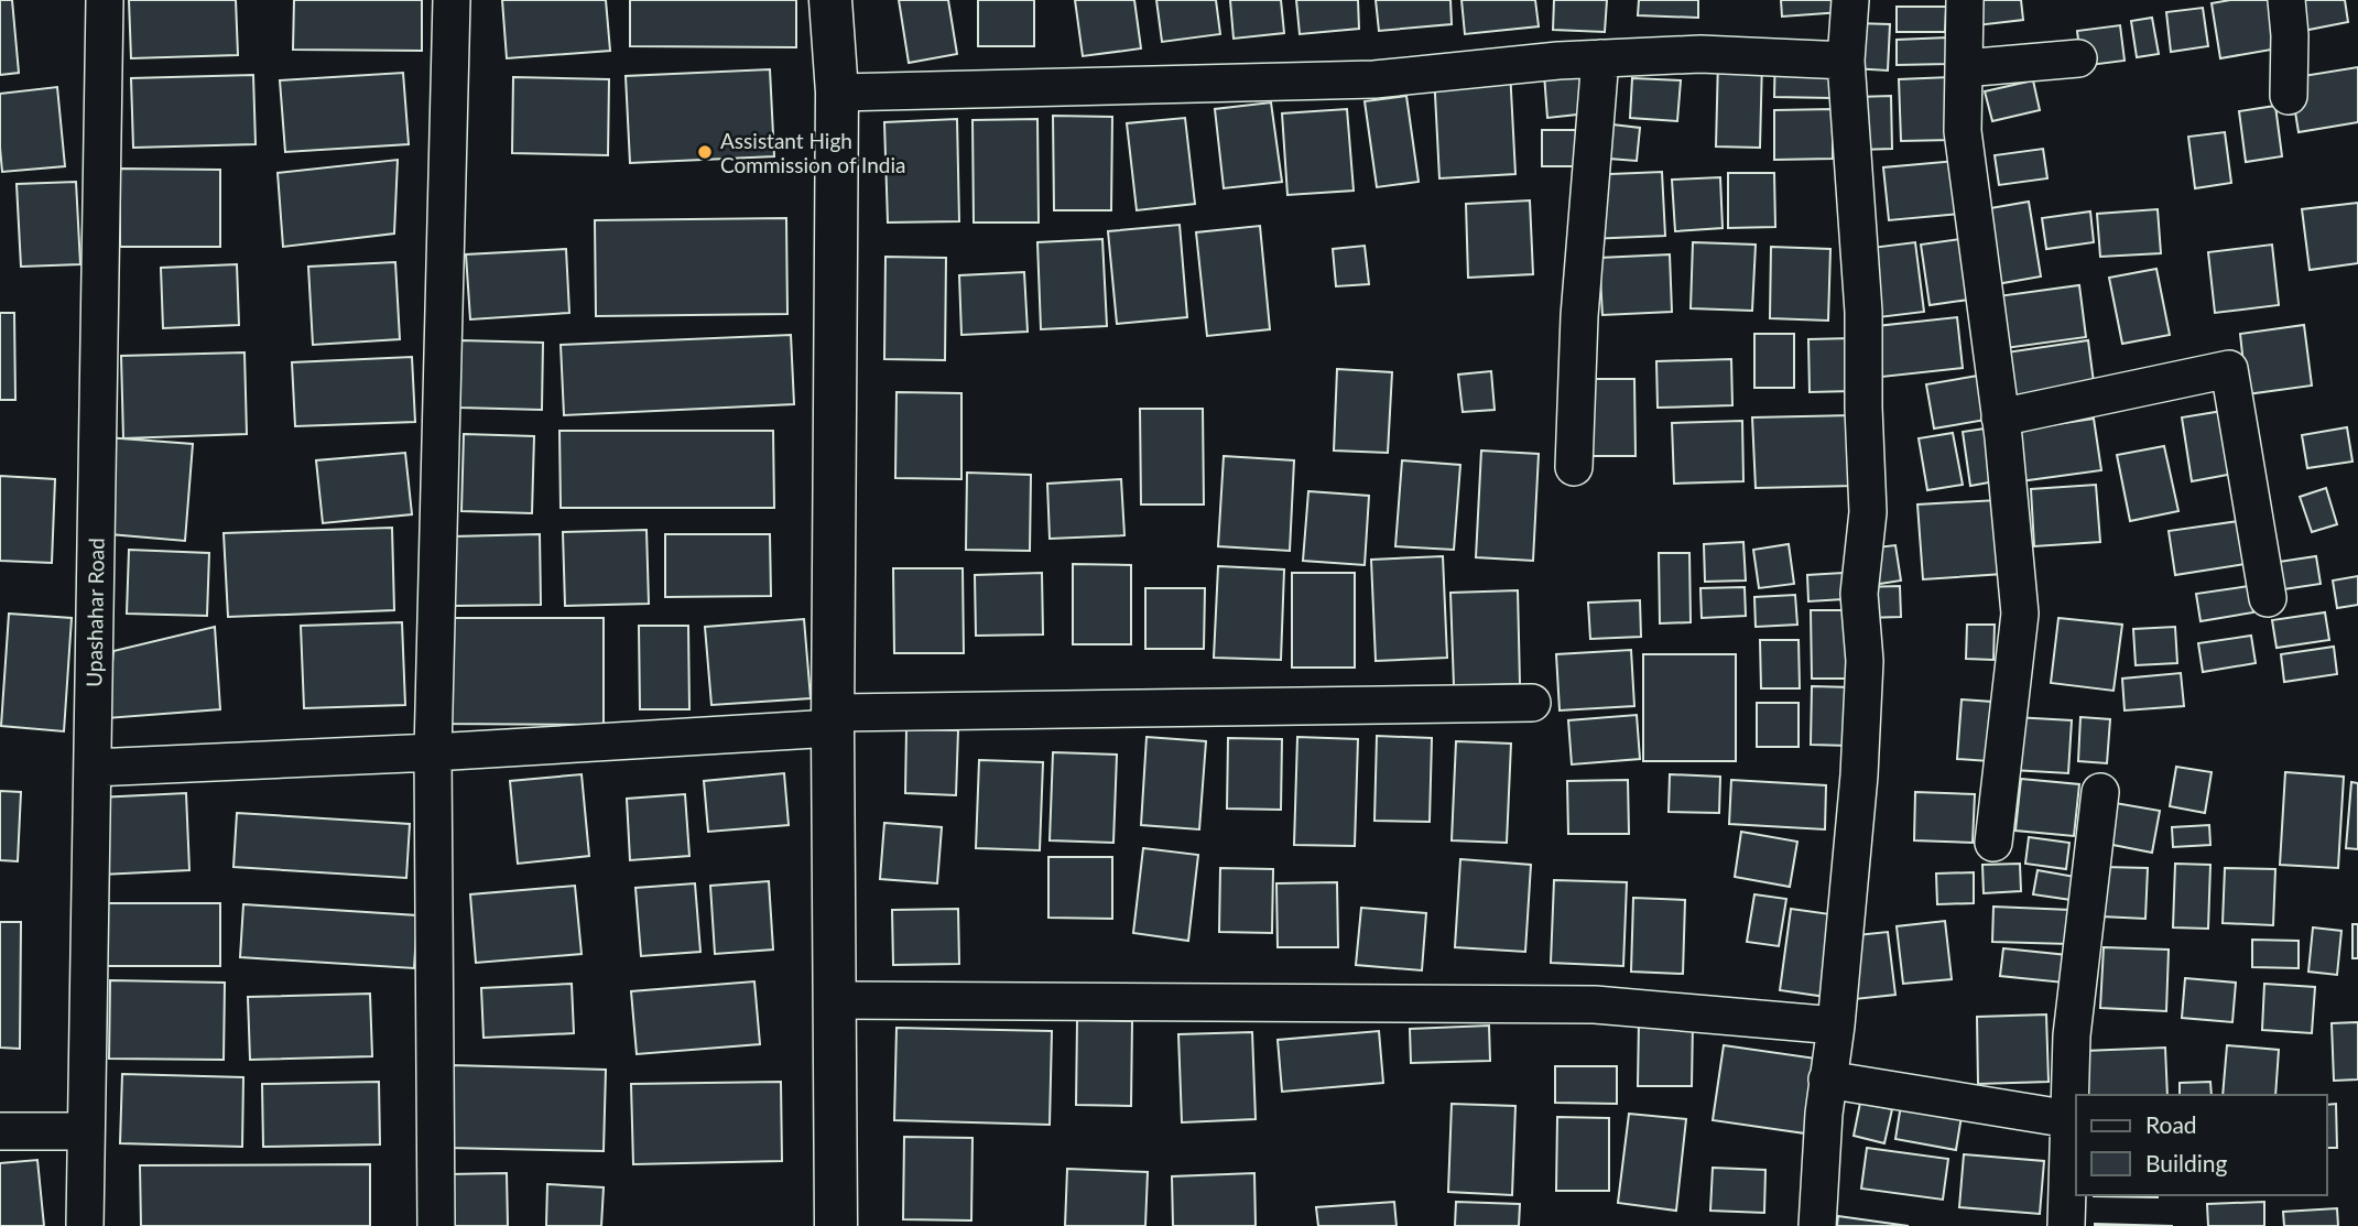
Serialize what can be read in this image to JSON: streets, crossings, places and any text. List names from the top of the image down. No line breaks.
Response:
{"streets":{"street":["Upashahar Road"]},"places":["Assistant High Commission of India"],"legend":["Road","Building"]}
